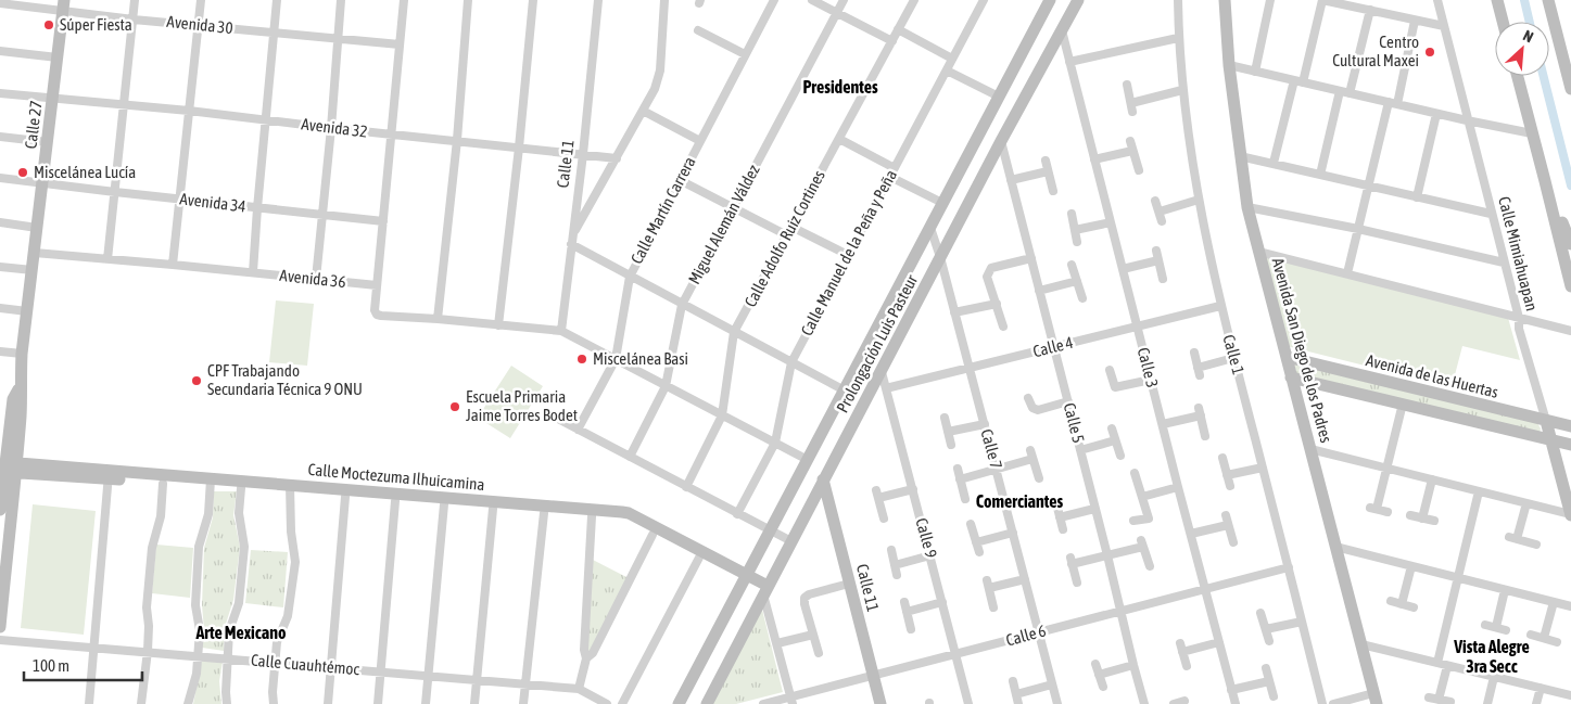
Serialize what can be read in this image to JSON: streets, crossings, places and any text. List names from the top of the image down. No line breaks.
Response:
{"streets":{"street":["Avenida 30","Calle 27","Avenida 32","Calle 11","Avenida 34","Calle Martín Carrera","Miguel Alemán Váldez","Calle Adolfo Ruiz Cortines","Calle Manuel de la Peña y Peña","Calle Mimiahuapan","Avenida 36","Prolongación Luis Pasteur","Calle 4","Avenida San Diego de los Padres","Calle 1","Calle 3","Avenida de las Huertas","Calle 5","Calle 7","Calle Moctezuma Ilhuicamina","Calle 9","Calle 6","Calle Cuauhtémoc"]},"crossings":[["Avenida 30","Calle 27"],["Calle 27","Avenida 32"],["Calle 27","Avenida 34"],["Calle 27","Avenida 36"],["Avenida 32","Calle 11"],["Calle 11","Prolongación Luis Pasteur"],["Calle 11","Calle 6"],["Calle Mimiahuapan","Avenida de las Huertas"],["Prolongación Luis Pasteur","Calle 3"],["Prolongación Luis Pasteur","Calle 5"],["Prolongación Luis Pasteur","Calle 7"],["Prolongación Luis Pasteur","Calle Moctezuma Ilhuicamina"],["Prolongación Luis Pasteur","Calle 9"],["Calle 4","Calle 1"],["Calle 4","Calle 3"],["Calle 4","Calle 5"],["Calle 4","Calle 7"],["Calle 4","Calle 9"],["Avenida San Diego de los Padres","Avenida de las Huertas"],["Calle 1","Calle 6"],["Calle 3","Calle 6"],["Calle 5","Calle 6"],["Calle 7","Calle 6"],["Calle 9","Calle 6"]],"districts":["Presidentes","Comerciantes","Arte Mexicano","Vista Alegre 3ra Secc"],"places":["Súper Fiesta","Centro Cultural Maxei","Miscelánea Lucía","Miscelánea Basi","CPF Trabajando Secundaria Técnica 9 ONU","Escuela Primaria Jaime Torres Bodet"],"scale_bar":"100 m","north":"top right"}
